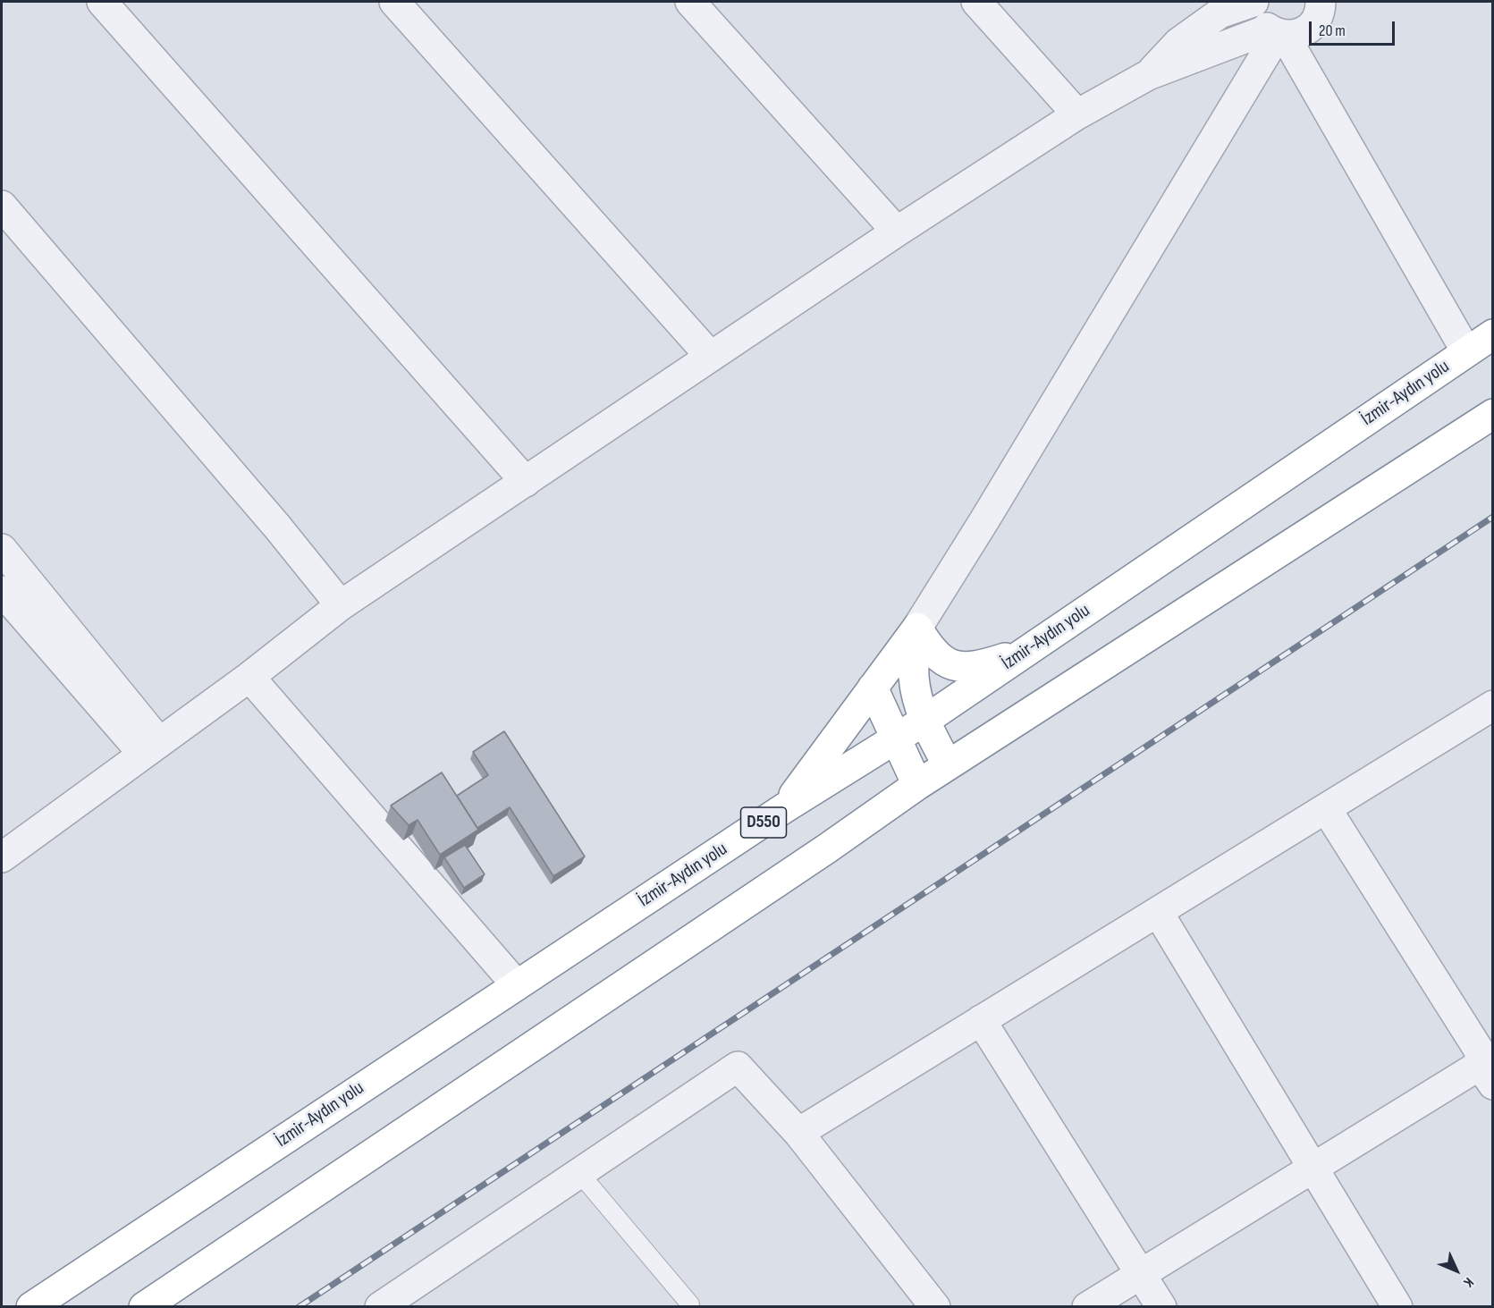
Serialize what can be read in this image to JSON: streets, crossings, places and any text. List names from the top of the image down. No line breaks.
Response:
{"streets":{"highway":["İzmir-Aydın yolu","D550"]},"scale_bar":"20 m","north":"bottom right"}
